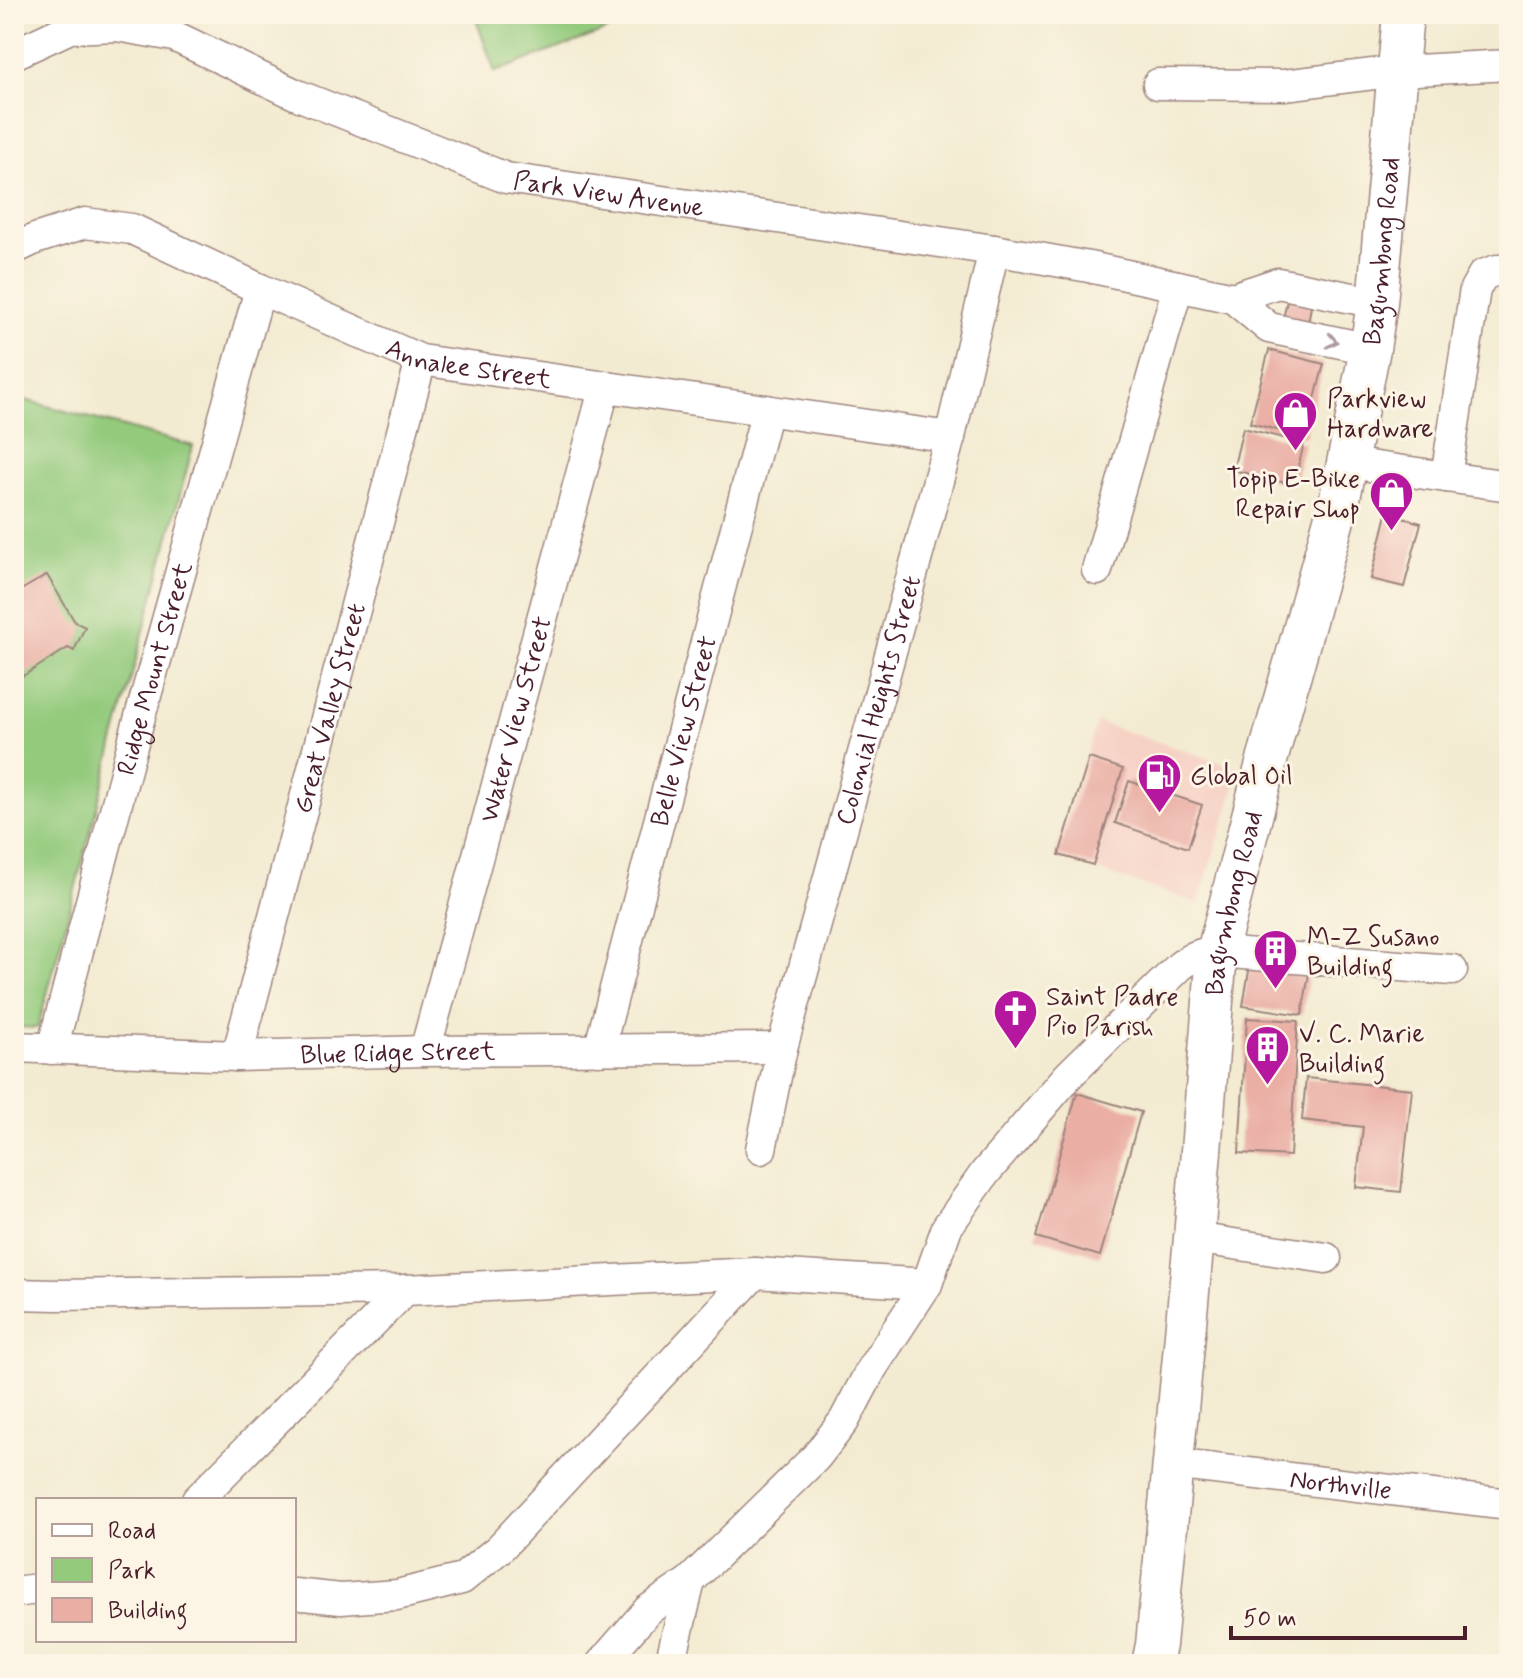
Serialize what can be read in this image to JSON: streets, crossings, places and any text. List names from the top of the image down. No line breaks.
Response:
{"streets":{"main road":["Bagumbong Road"],"street":["Park View Avenue","Annalee Street","Ridge Mount Street","Colonial Heights Street","Great Valley Street","Water View Street","Belle View Street","Blue Ridge Street","Northville"]},"crossings":[["Park View Avenue","Bagumbong Road"],["Park View Avenue","Colonial Heights Street"],["Bagumbong Road","Northville"],["Annalee Street","Ridge Mount Street"],["Annalee Street","Colonial Heights Street"],["Annalee Street","Great Valley Street"],["Annalee Street","Water View Street"],["Annalee Street","Belle View Street"],["Ridge Mount Street","Blue Ridge Street"],["Colonial Heights Street","Blue Ridge Street"],["Great Valley Street","Blue Ridge Street"],["Water View Street","Blue Ridge Street"],["Belle View Street","Blue Ridge Street"]],"places":{"shop":["Parkview Hardware","Topip E-Bike Repair Shop"],"fuel station":["Global Oil"],"building":["M-Z Susano Building","V. C. Marie Building"],"church":["Saint Padre Pio Parish"]},"legend":["Road","Park","Building"],"scale_bar":"50 m"}
